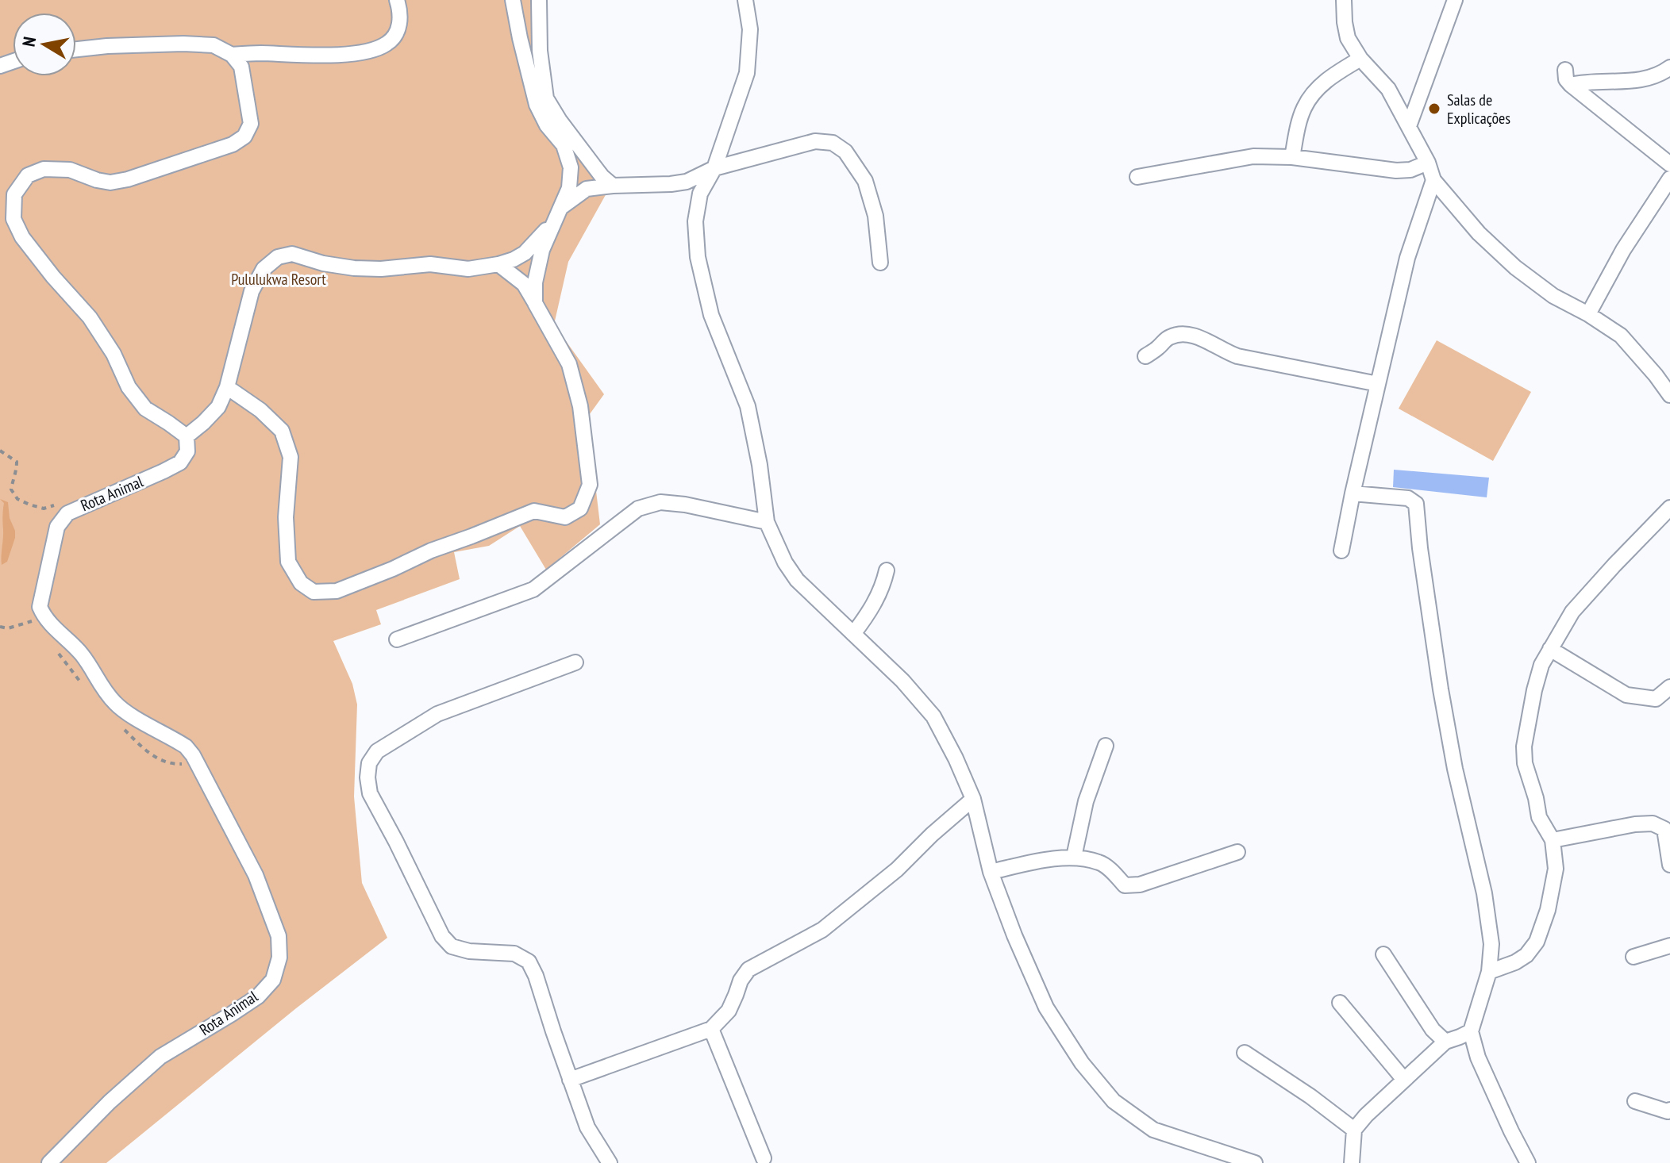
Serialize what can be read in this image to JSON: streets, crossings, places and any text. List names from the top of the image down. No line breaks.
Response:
{"streets":{"street":["Rota Animal"]},"parks":["Pululukwa Resort"],"places":["Salas de Explicações"],"north":"left"}
